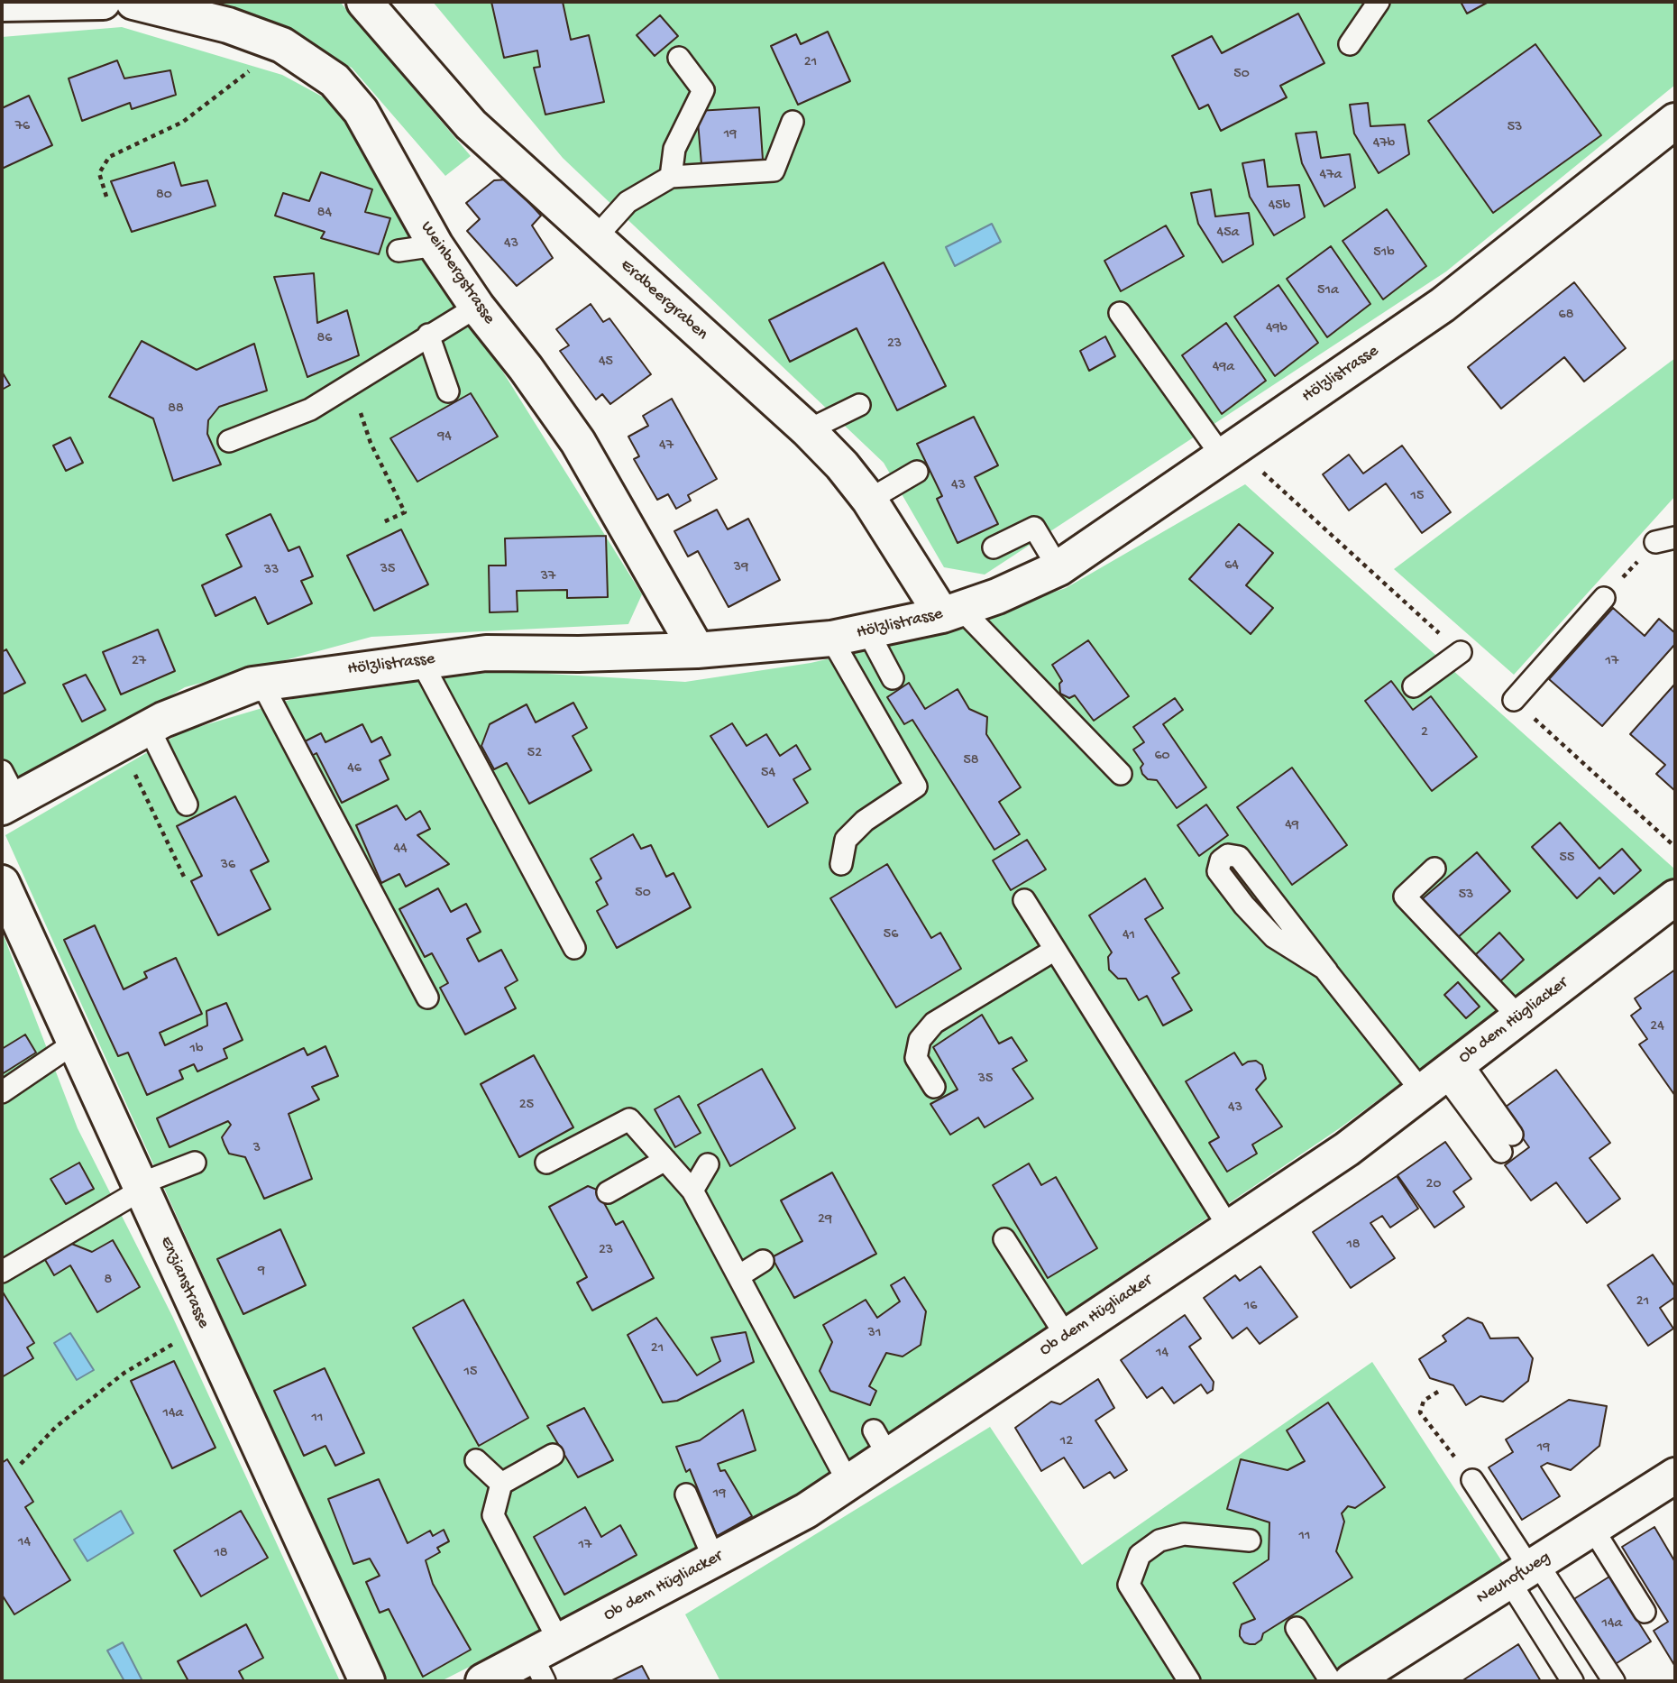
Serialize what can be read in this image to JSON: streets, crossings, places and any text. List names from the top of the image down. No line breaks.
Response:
{"streets":{"street":["Weinbergstrasse","Erdbeergraben","Hölzlistrasse","Ob dem Hügliacker","Enzianstrasse","Neuhofweg"]},"crossings":[["Weinbergstrasse","Hölzlistrasse"],["Erdbeergraben","Hölzlistrasse"]],"house_numbers":["21","50","76","53","19","47b","47a","80","45b","84","45a","43","51b","51a","68","49b","86","23","45","49a","88","94","47","43","15","64","39","35","33","37","27","17","2","52","60","58","46","54","49","44","55","36","50","53","56","41","24","1b","35","25","43","3","20","29","18","23","9","8","21","16","31","21","14","15","14a","11","12","19","19","11","14","17","18","14a"]}
